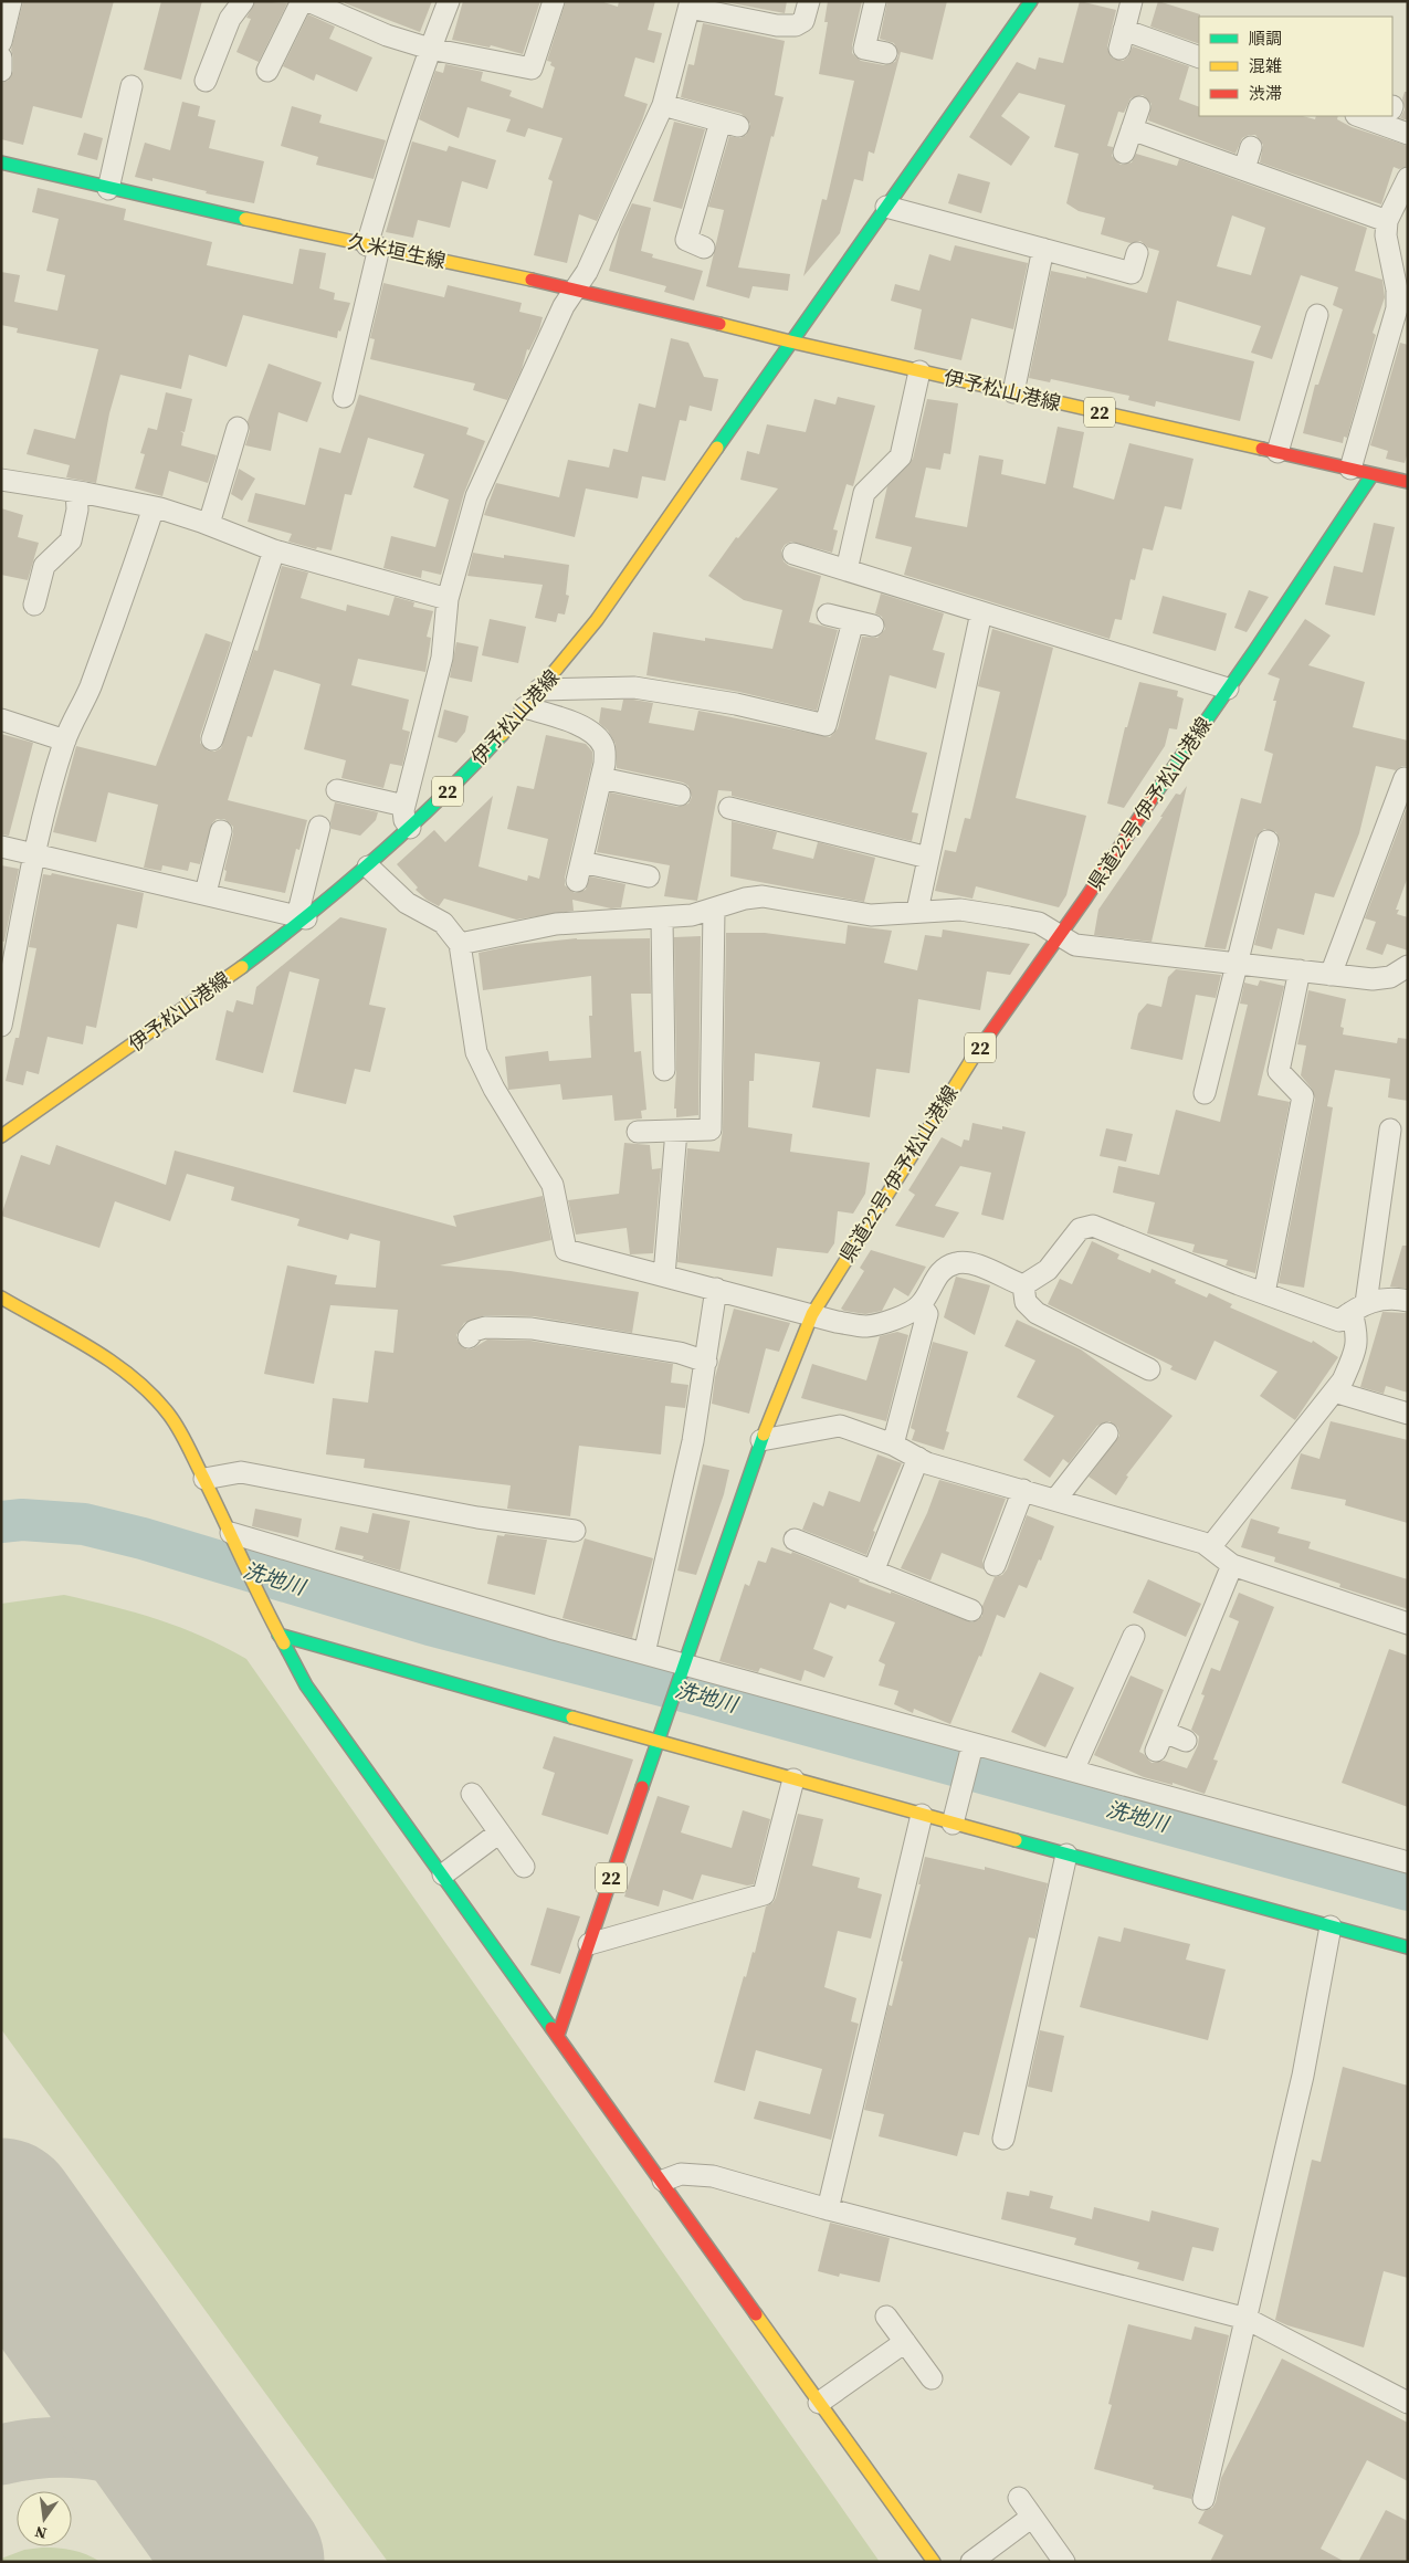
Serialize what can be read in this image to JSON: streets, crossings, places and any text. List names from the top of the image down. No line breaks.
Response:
{"streets":{"main road":["久米垣生線","伊予松山港線","22","県道22号 伊予松山港線"]},"crossings":[["久米垣生線","伊予松山港線"],["伊予松山港線","県道22号 伊予松山港線"],["22","県道22号 伊予松山港線"]],"water":["洗地川"],"legend":["順調","混雑","渋滞"],"north":"bottom"}
